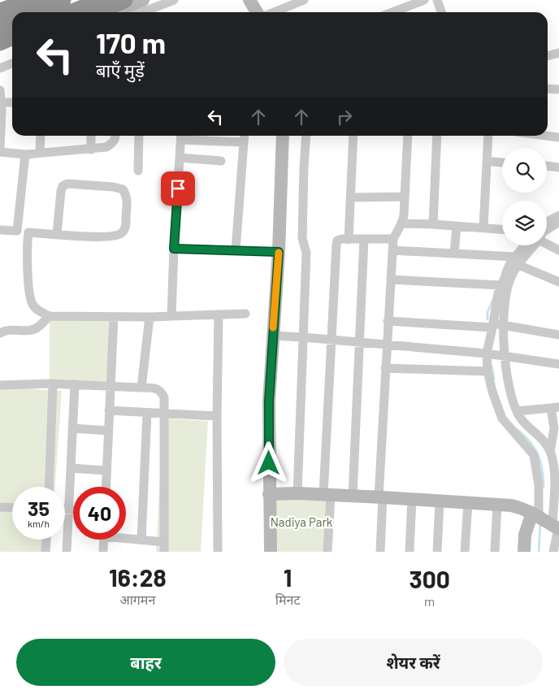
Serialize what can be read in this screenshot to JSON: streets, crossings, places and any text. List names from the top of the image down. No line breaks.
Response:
{"parks":["Nadiya Park"],"page":{"turn":["170 m","बाएँ मुड़ें"],"speed":"35 km/h","limit":"40","eta":["16:28","आगमन","1","मिनट","300","m"],"buttons":["बाहर","शेयर करें"]}}
